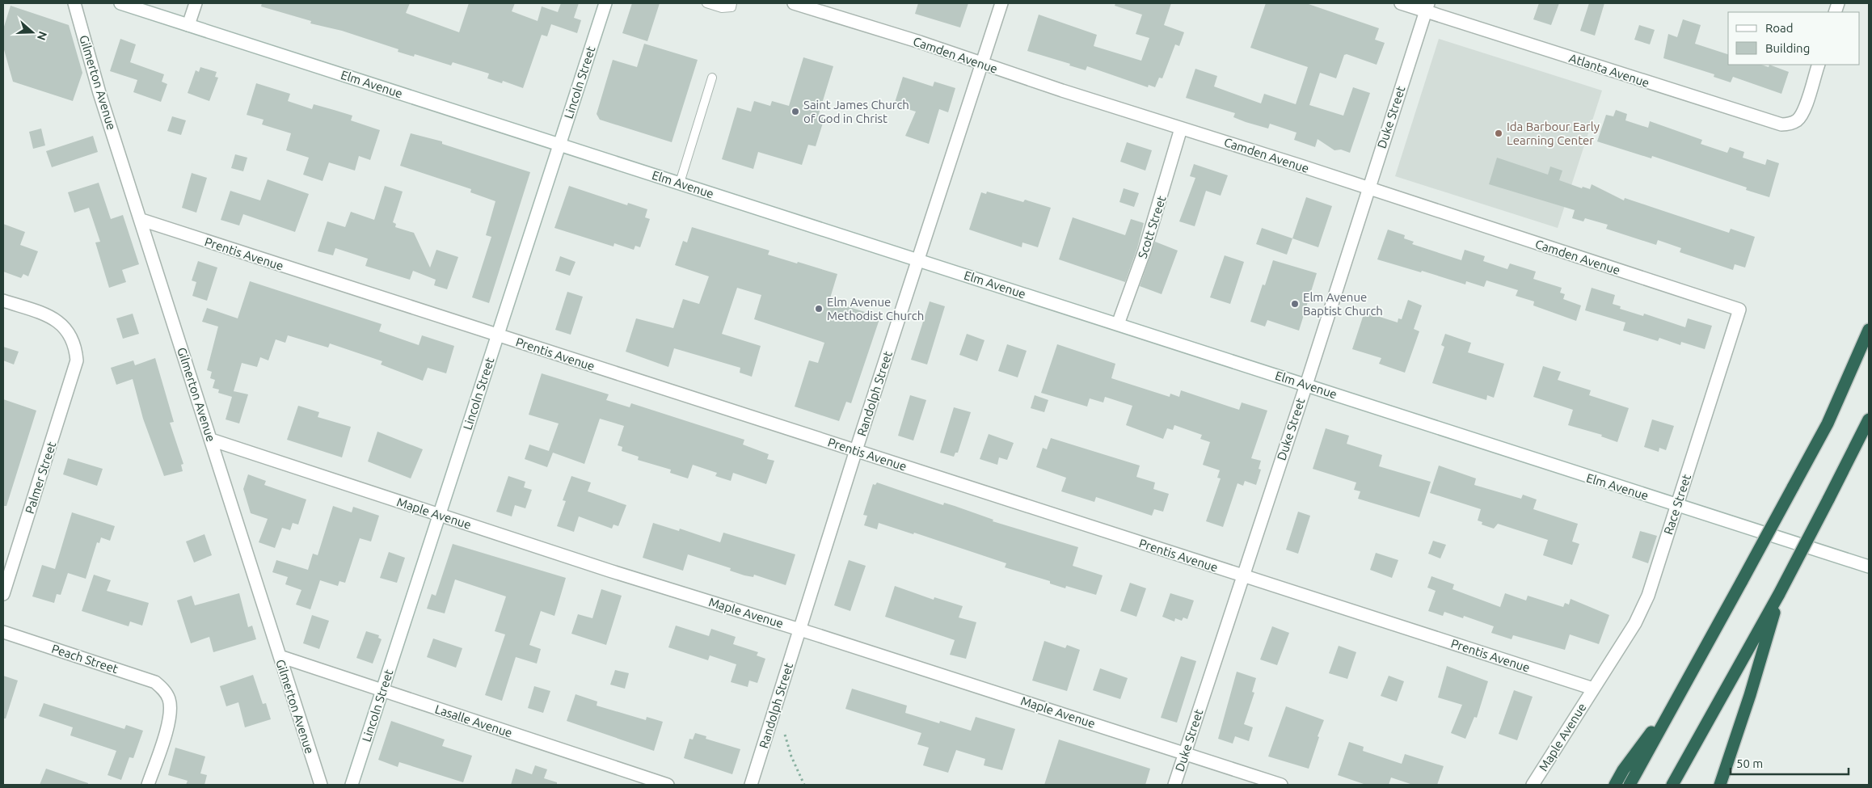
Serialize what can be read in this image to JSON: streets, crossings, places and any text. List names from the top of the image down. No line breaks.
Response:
{"streets":{"street":["Camden Avenue","Atlanta Avenue","Gilmerton Avenue","Lincoln Street","Elm Avenue","Duke Street","Scott Street","Prentis Avenue","Randolph Street","Palmer Street","Race Street","Maple Avenue","Peach Street","Lasalle Avenue"]},"crossings":[["Camden Avenue","Duke Street"],["Camden Avenue","Scott Street"],["Camden Avenue","Randolph Street"],["Camden Avenue","Race Street"],["Atlanta Avenue","Duke Street"],["Gilmerton Avenue","Prentis Avenue"],["Gilmerton Avenue","Maple Avenue"],["Gilmerton Avenue","Lasalle Avenue"],["Lincoln Street","Elm Avenue"],["Lincoln Street","Prentis Avenue"],["Lincoln Street","Maple Avenue"],["Lincoln Street","Lasalle Avenue"],["Elm Avenue","Duke Street"],["Elm Avenue","Scott Street"],["Elm Avenue","Randolph Street"],["Elm Avenue","Race Street"],["Duke Street","Prentis Avenue"],["Duke Street","Maple Avenue"],["Prentis Avenue","Randolph Street"],["Prentis Avenue","Race Street"],["Prentis Avenue","Maple Avenue"],["Randolph Street","Maple Avenue"],["Race Street","Maple Avenue"]],"places":["Saint James Church of God in Christ","Ida Barbour Early Learning Center","Elm Avenue Baptist Church","Elm Avenue Methodist Church"],"legend":["Road","Building"],"scale_bar":"50 m","north":"right"}
